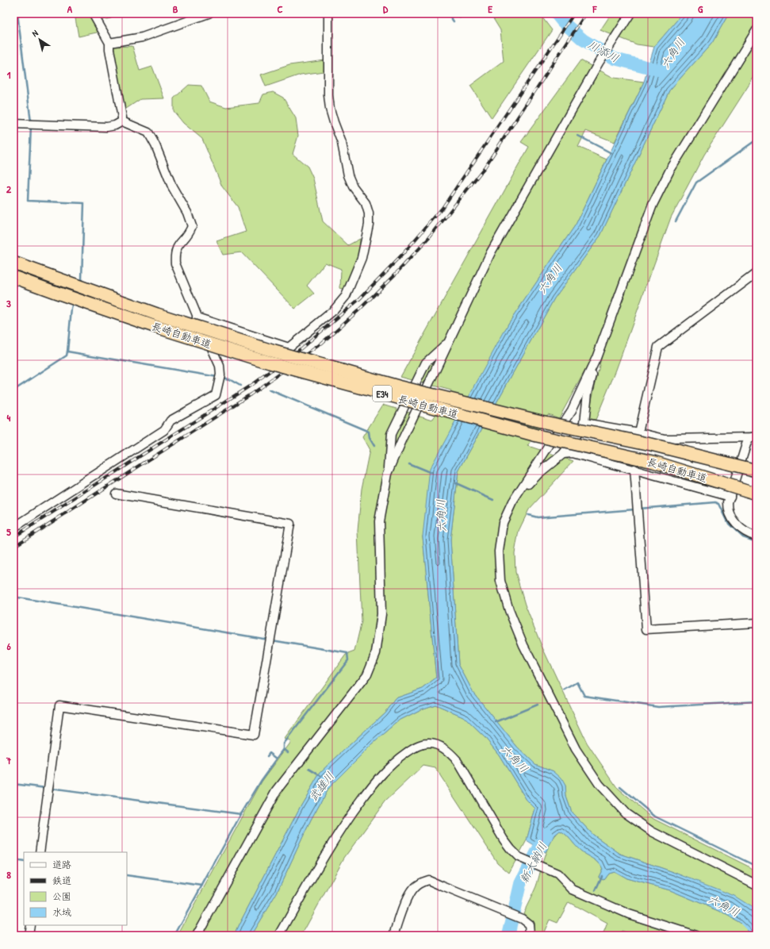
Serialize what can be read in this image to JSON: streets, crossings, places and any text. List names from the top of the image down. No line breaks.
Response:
{"streets":{"highway":["長崎自動車道","E34"]},"water":["川添川","六角川","武雄川","新大納川"],"legend":["道路","鉄道","公園","水域"],"north":"top left","grid":{"columns":["A","B","C","D","E","F","G"],"rows":["1","2","3","4","5","6","7","8"]}}
